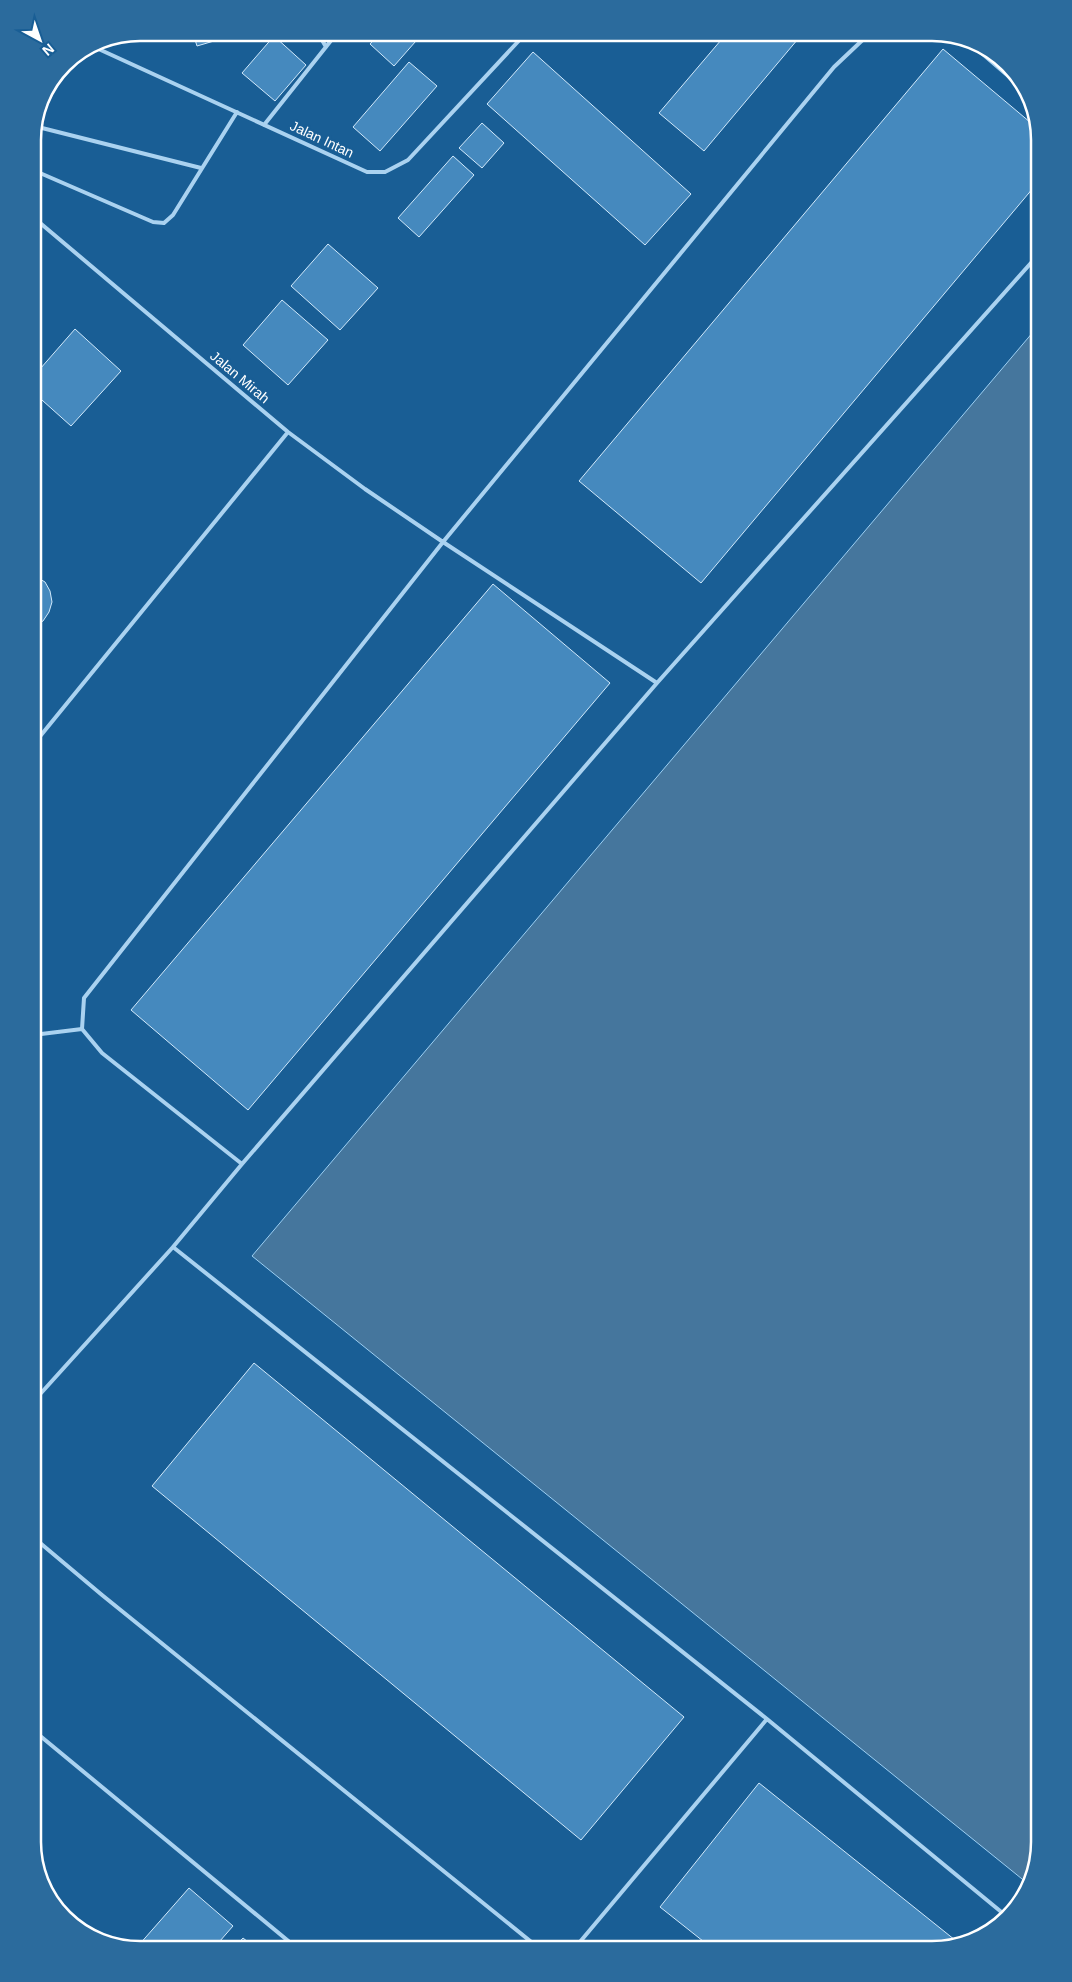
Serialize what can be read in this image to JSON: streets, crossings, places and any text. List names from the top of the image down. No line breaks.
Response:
{"streets":{"lane":["Jalan Intan","Jalan Mirah"]},"north":"bottom right"}
